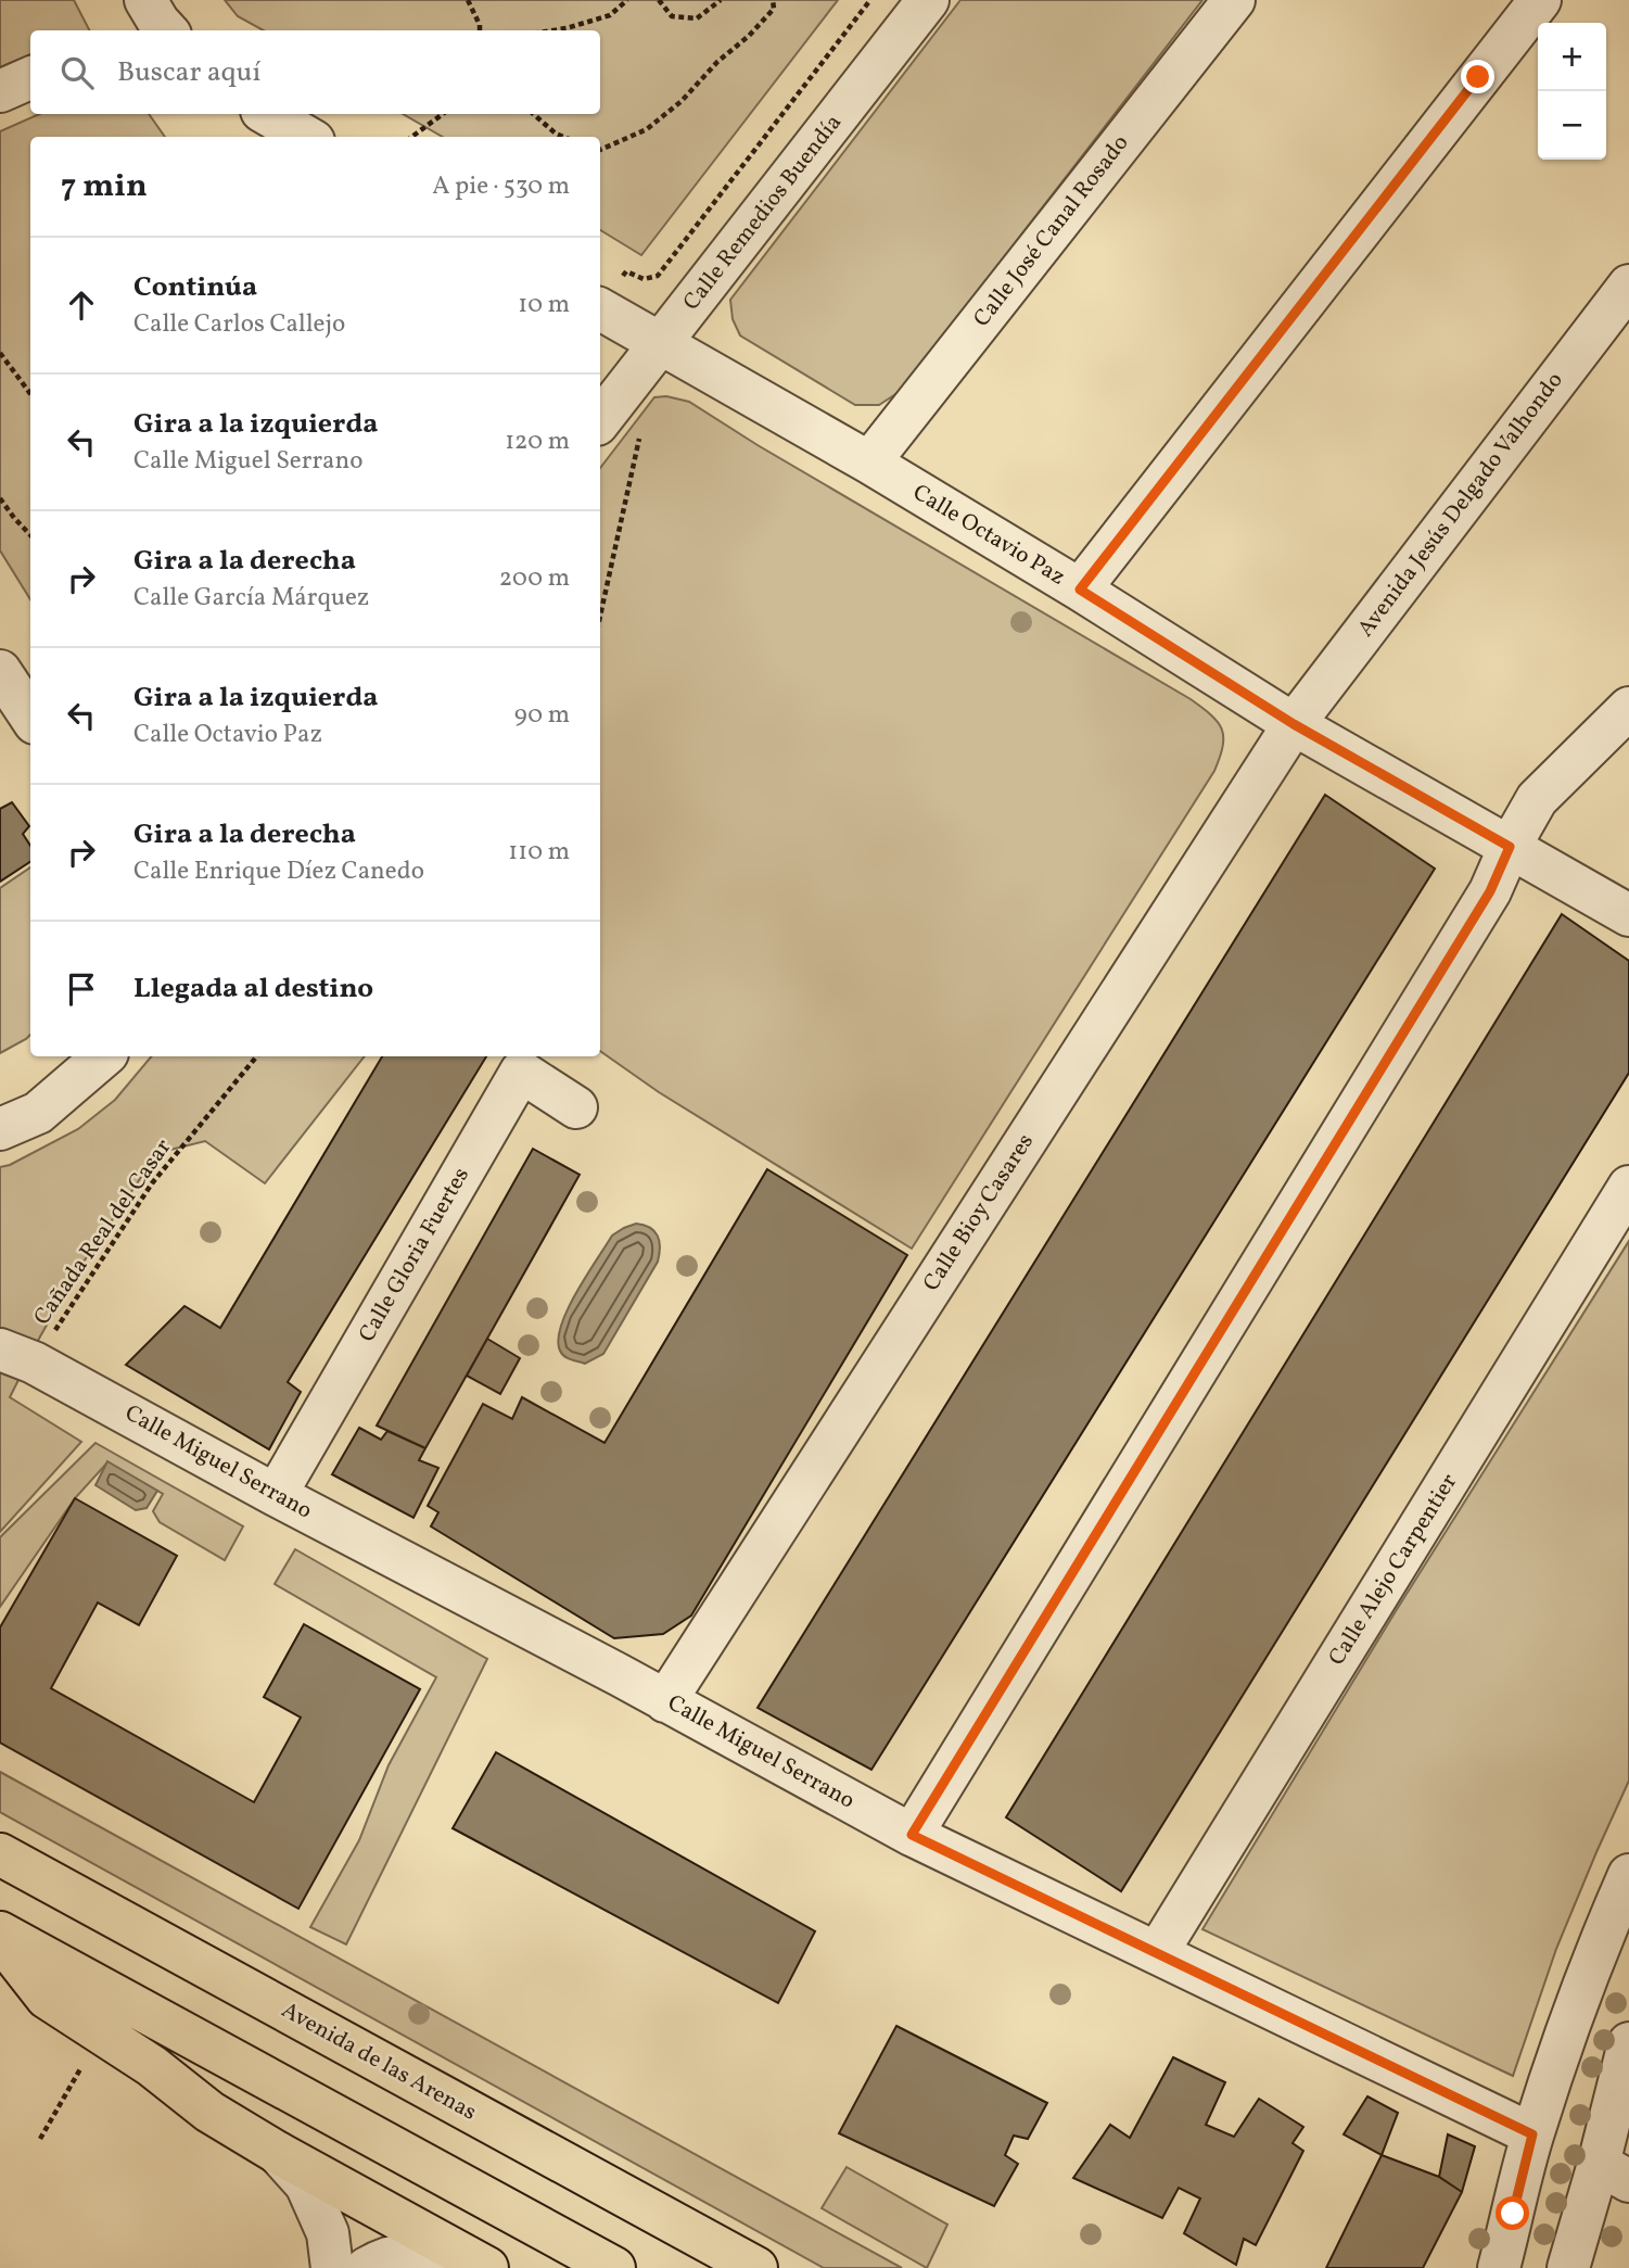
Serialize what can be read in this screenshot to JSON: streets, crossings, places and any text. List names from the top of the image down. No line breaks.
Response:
{"streets":{"highway":["Avenida de las Arenas"],"street":["Calle Remedios Buendía","Calle José Canal Rosado","Avenida Jesús Delgado Valhondo","Calle Octavio Paz","Calle Bioy Casares","Calle Gloria Fuertes","Calle Miguel Serrano","Calle Alejo Carpentier"],"path":["Cañada Real del Casar"]},"crossings":[["Calle Remedios Buendía","Calle Octavio Paz"],["Calle José Canal Rosado","Calle Octavio Paz"],["Avenida Jesús Delgado Valhondo","Calle Octavio Paz"],["Avenida Jesús Delgado Valhondo","Calle Bioy Casares"],["Calle Octavio Paz","Calle Bioy Casares"],["Calle Bioy Casares","Calle Miguel Serrano"],["Cañada Real del Casar","Calle Miguel Serrano"],["Calle Gloria Fuertes","Calle Miguel Serrano"],["Calle Miguel Serrano","Calle Alejo Carpentier"]],"page":{"map_buttons":["+","−"],"search":"Buscar aquí","heading":["7 min","A pie · 530 m"],"list":[["Continúa","Calle Carlos Callejo","10 m"],["Gira a la izquierda","Calle Miguel Serrano","120 m"],["Gira a la derecha","Calle García Márquez","200 m"],["Gira a la izquierda","Calle Octavio Paz","90 m"],["Gira a la derecha","Calle Enrique Díez Canedo","110 m"],"Llegada al destino"]}}
